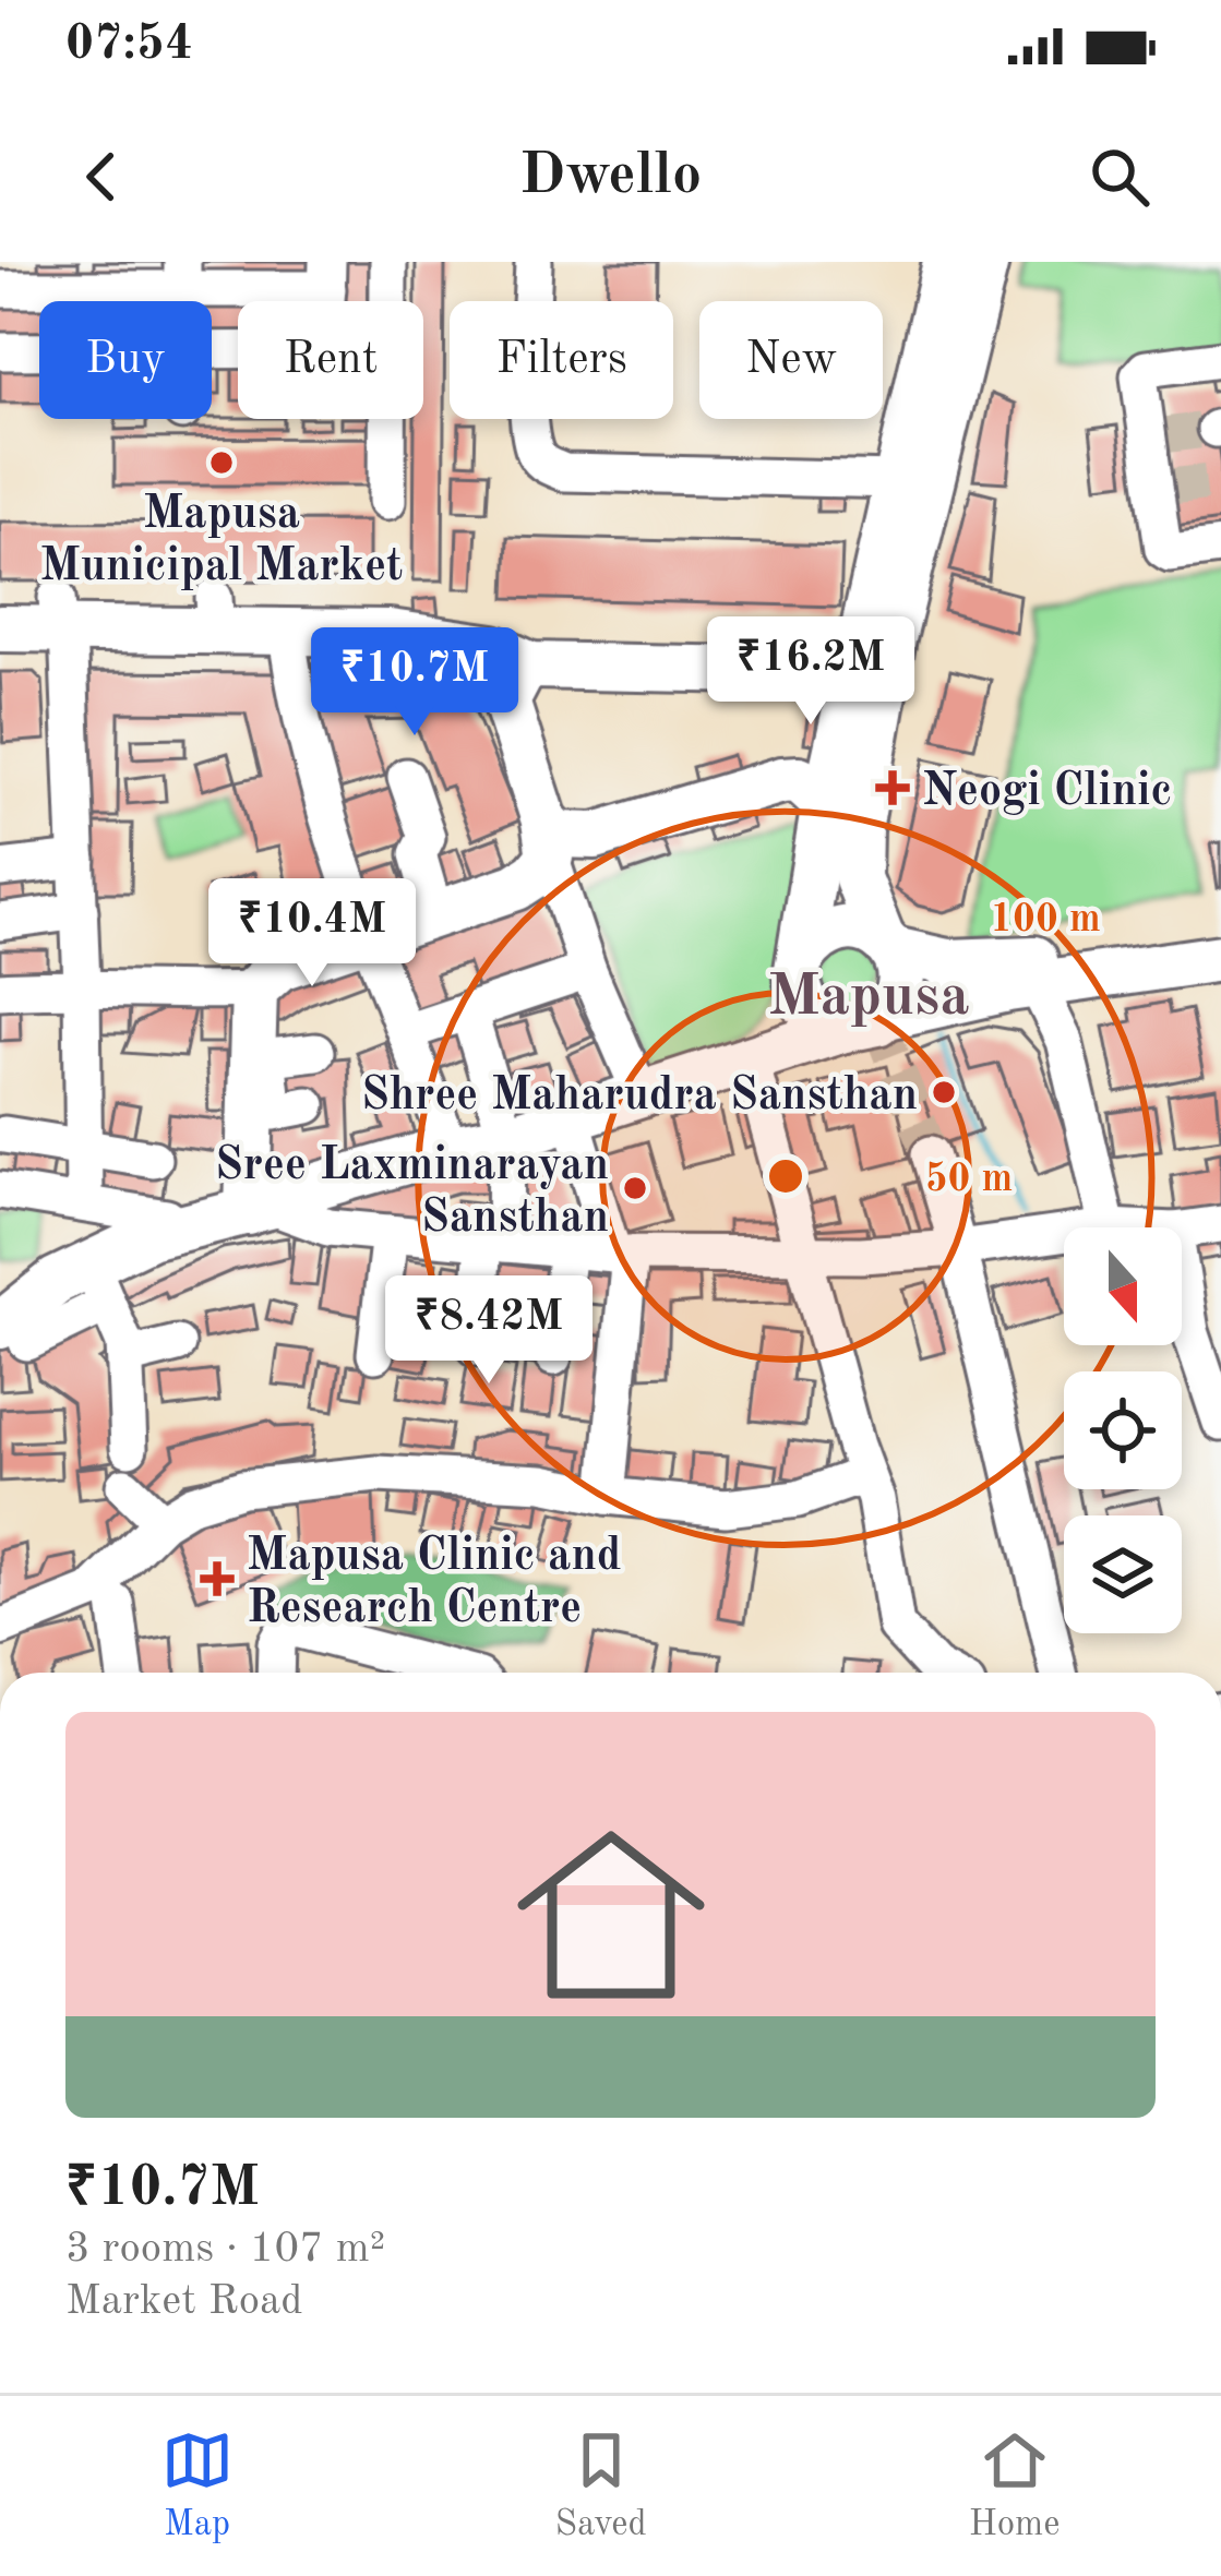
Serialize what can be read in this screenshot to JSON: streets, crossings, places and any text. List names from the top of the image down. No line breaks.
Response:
{"districts":["Mapusa"],"places":{"other":["Mapusa Municipal Market","Shree Maharudra Sansthan","Sree Laxminarayan Sansthan"],"health":["Neogi Clinic","Mapusa Clinic and Research Centre"]},"north":"bottom","page":{"status":"07:54","header":"Dwello","chip":["Buy","Rent","Filters","New"],"price":["₹16.2M","₹10.7M","₹10.4M","₹8.42M"],"list":[{"name":"₹10.7M","note":"3 rooms · 107 m² · Market Road"}],"tabs":["Map","Saved","Home"]},"rings":["100 m","50 m"]}
